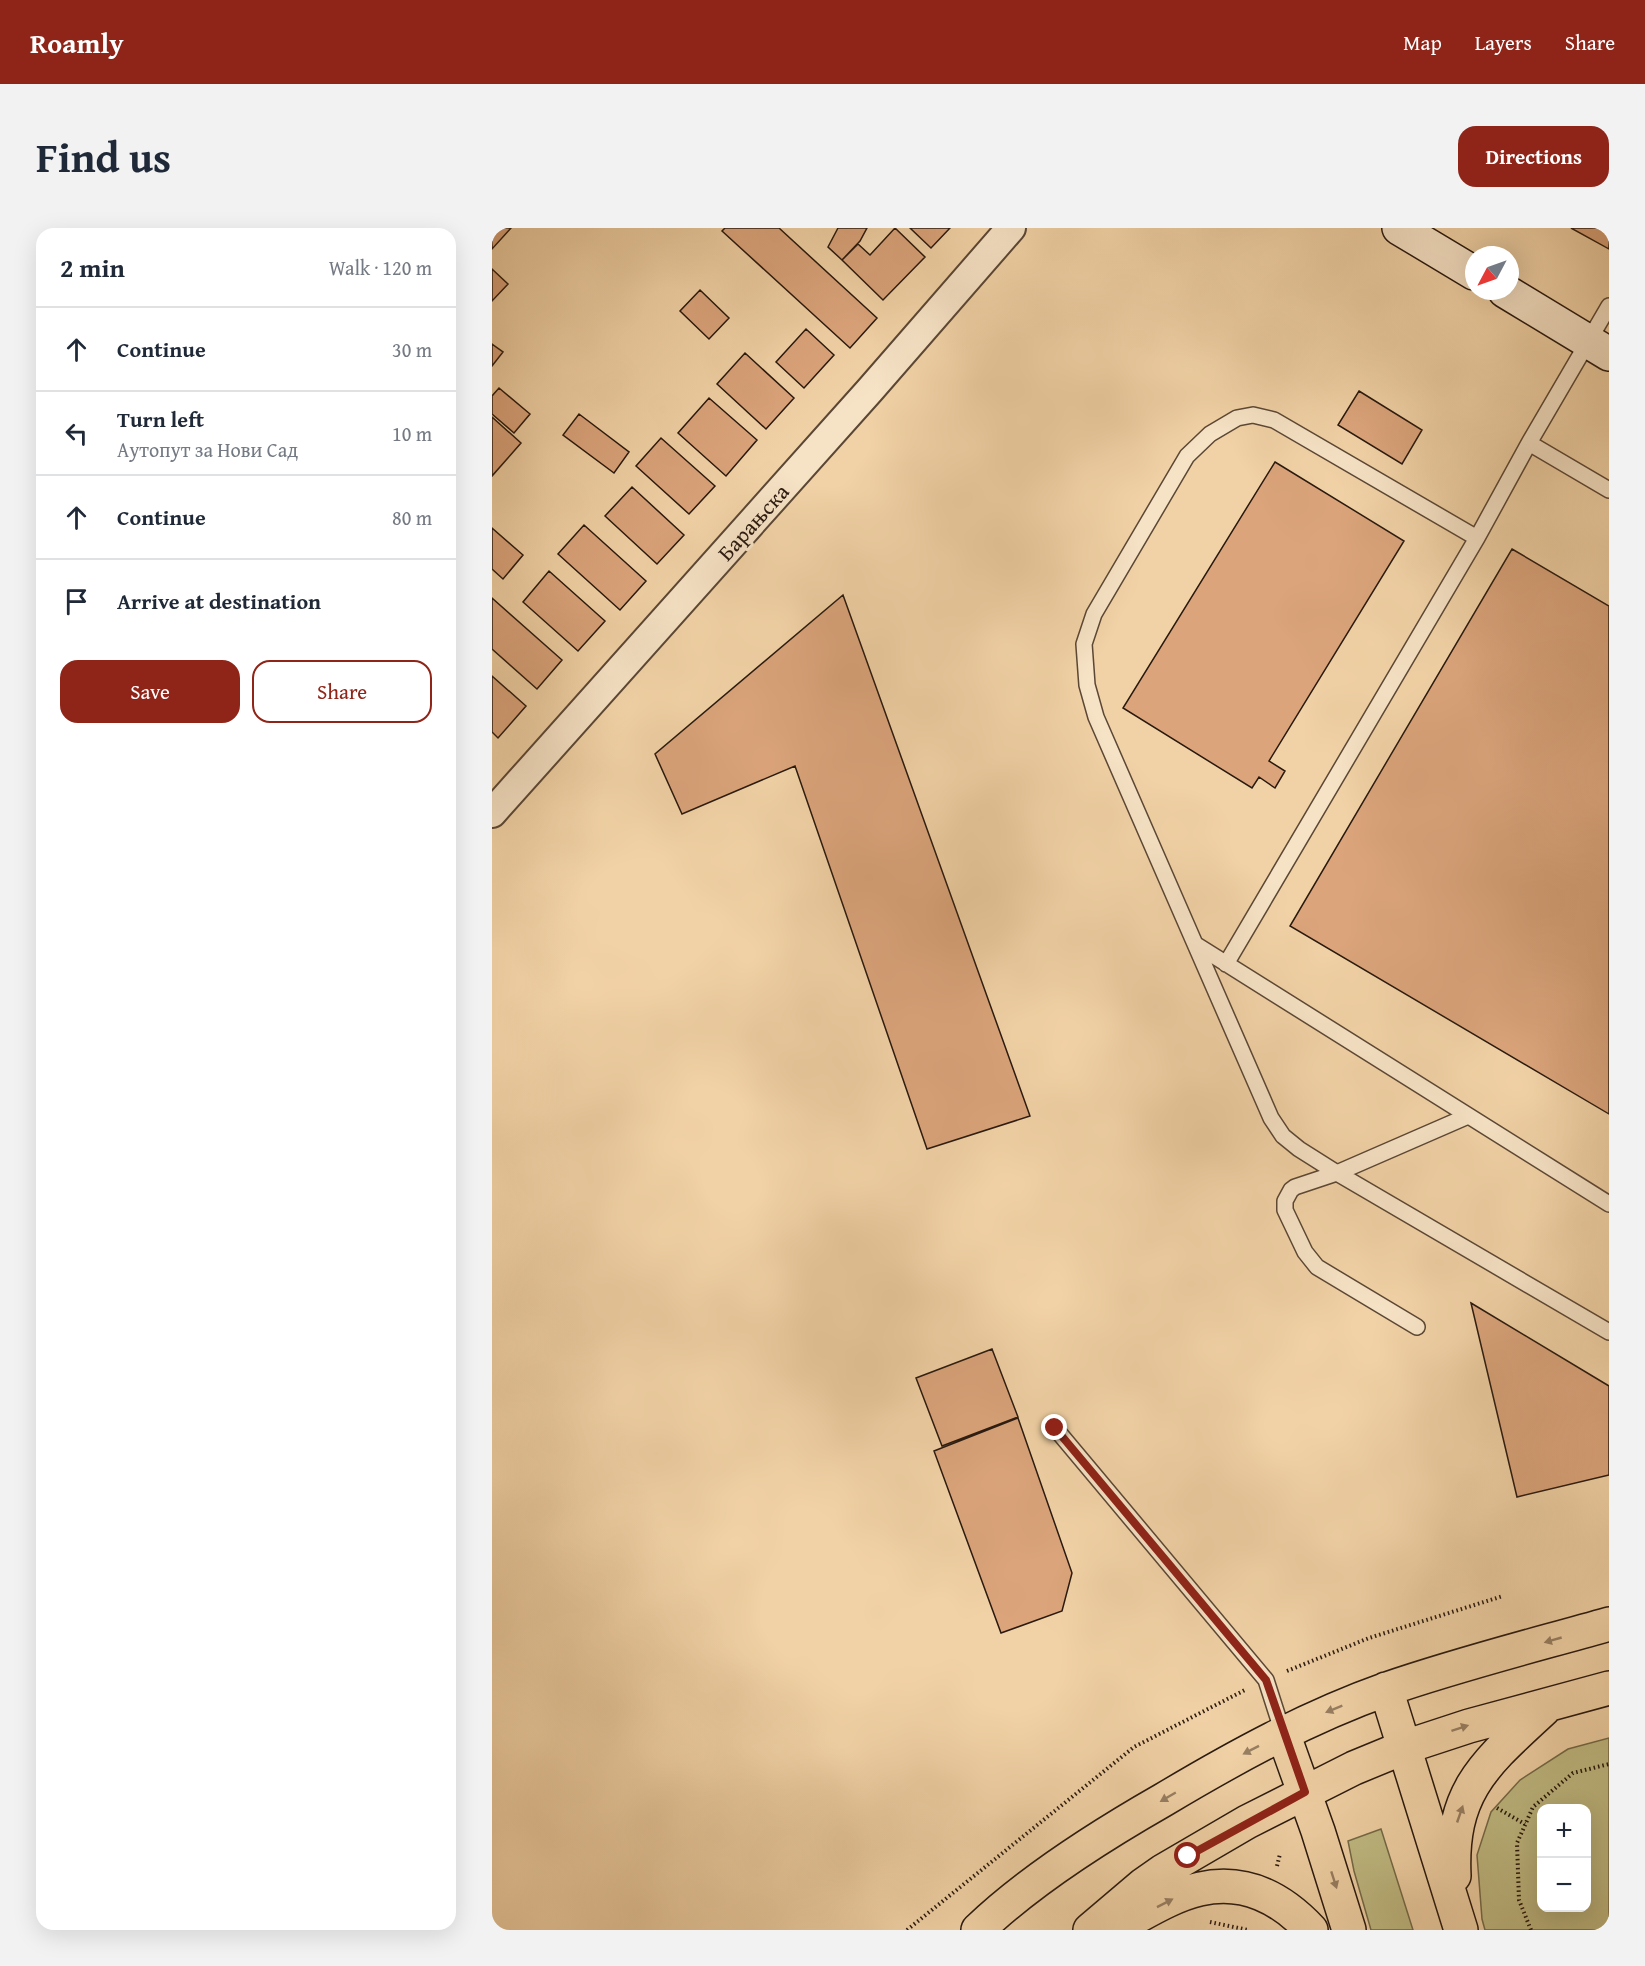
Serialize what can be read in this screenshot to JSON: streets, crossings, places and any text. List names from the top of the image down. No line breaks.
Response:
{"streets":{"street":["Барањска"]},"north":"bottom left","page":{"header":"Roamly","nav":["Map","Layers","Share"],"title":"Find us","buttons":["Directions",["Save","Share"]],"heading":["2 min","Walk · 120 m"],"list":[["Continue","30 m"],["Turn left","Аутопут за Нови Сад","10 m"],["Continue","80 m"],"Arrive at destination"],"map_buttons":["+","−"]}}
